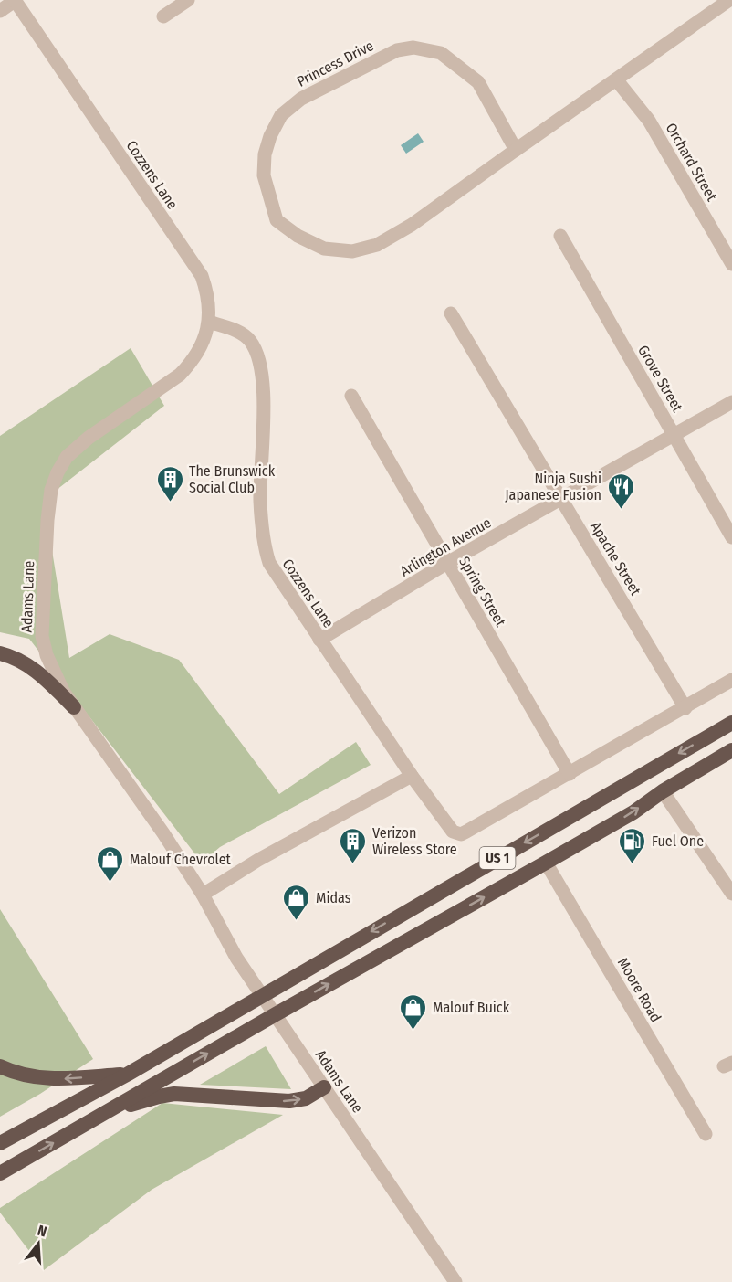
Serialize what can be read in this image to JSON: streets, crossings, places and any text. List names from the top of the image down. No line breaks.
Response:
{"streets":{"highway":["US 1"],"street":["Princess Drive","Orchard Street","Cozzens Lane","Grove Street","Arlington Avenue","Apache Street","Spring Street","Adams Lane","Moore Road"]},"crossings":[["Princess Drive","Orchard Street"],["Cozzens Lane","Arlington Avenue"],["Cozzens Lane","Apache Street"],["Cozzens Lane","Spring Street"],["Cozzens Lane","Adams Lane"],["Grove Street","Arlington Avenue"],["Arlington Avenue","Apache Street"],["Arlington Avenue","Spring Street"],["Adams Lane","US 1"],["US 1","Moore Road"]],"places":{"building":["The Brunswick Social Club","Verizon Wireless Store"],"restaurant":["Ninja Sushi Japanese Fusion"],"fuel station":["Fuel One"],"shop":["Malouf Chevrolet","Midas","Malouf Buick"]},"north":"top"}
